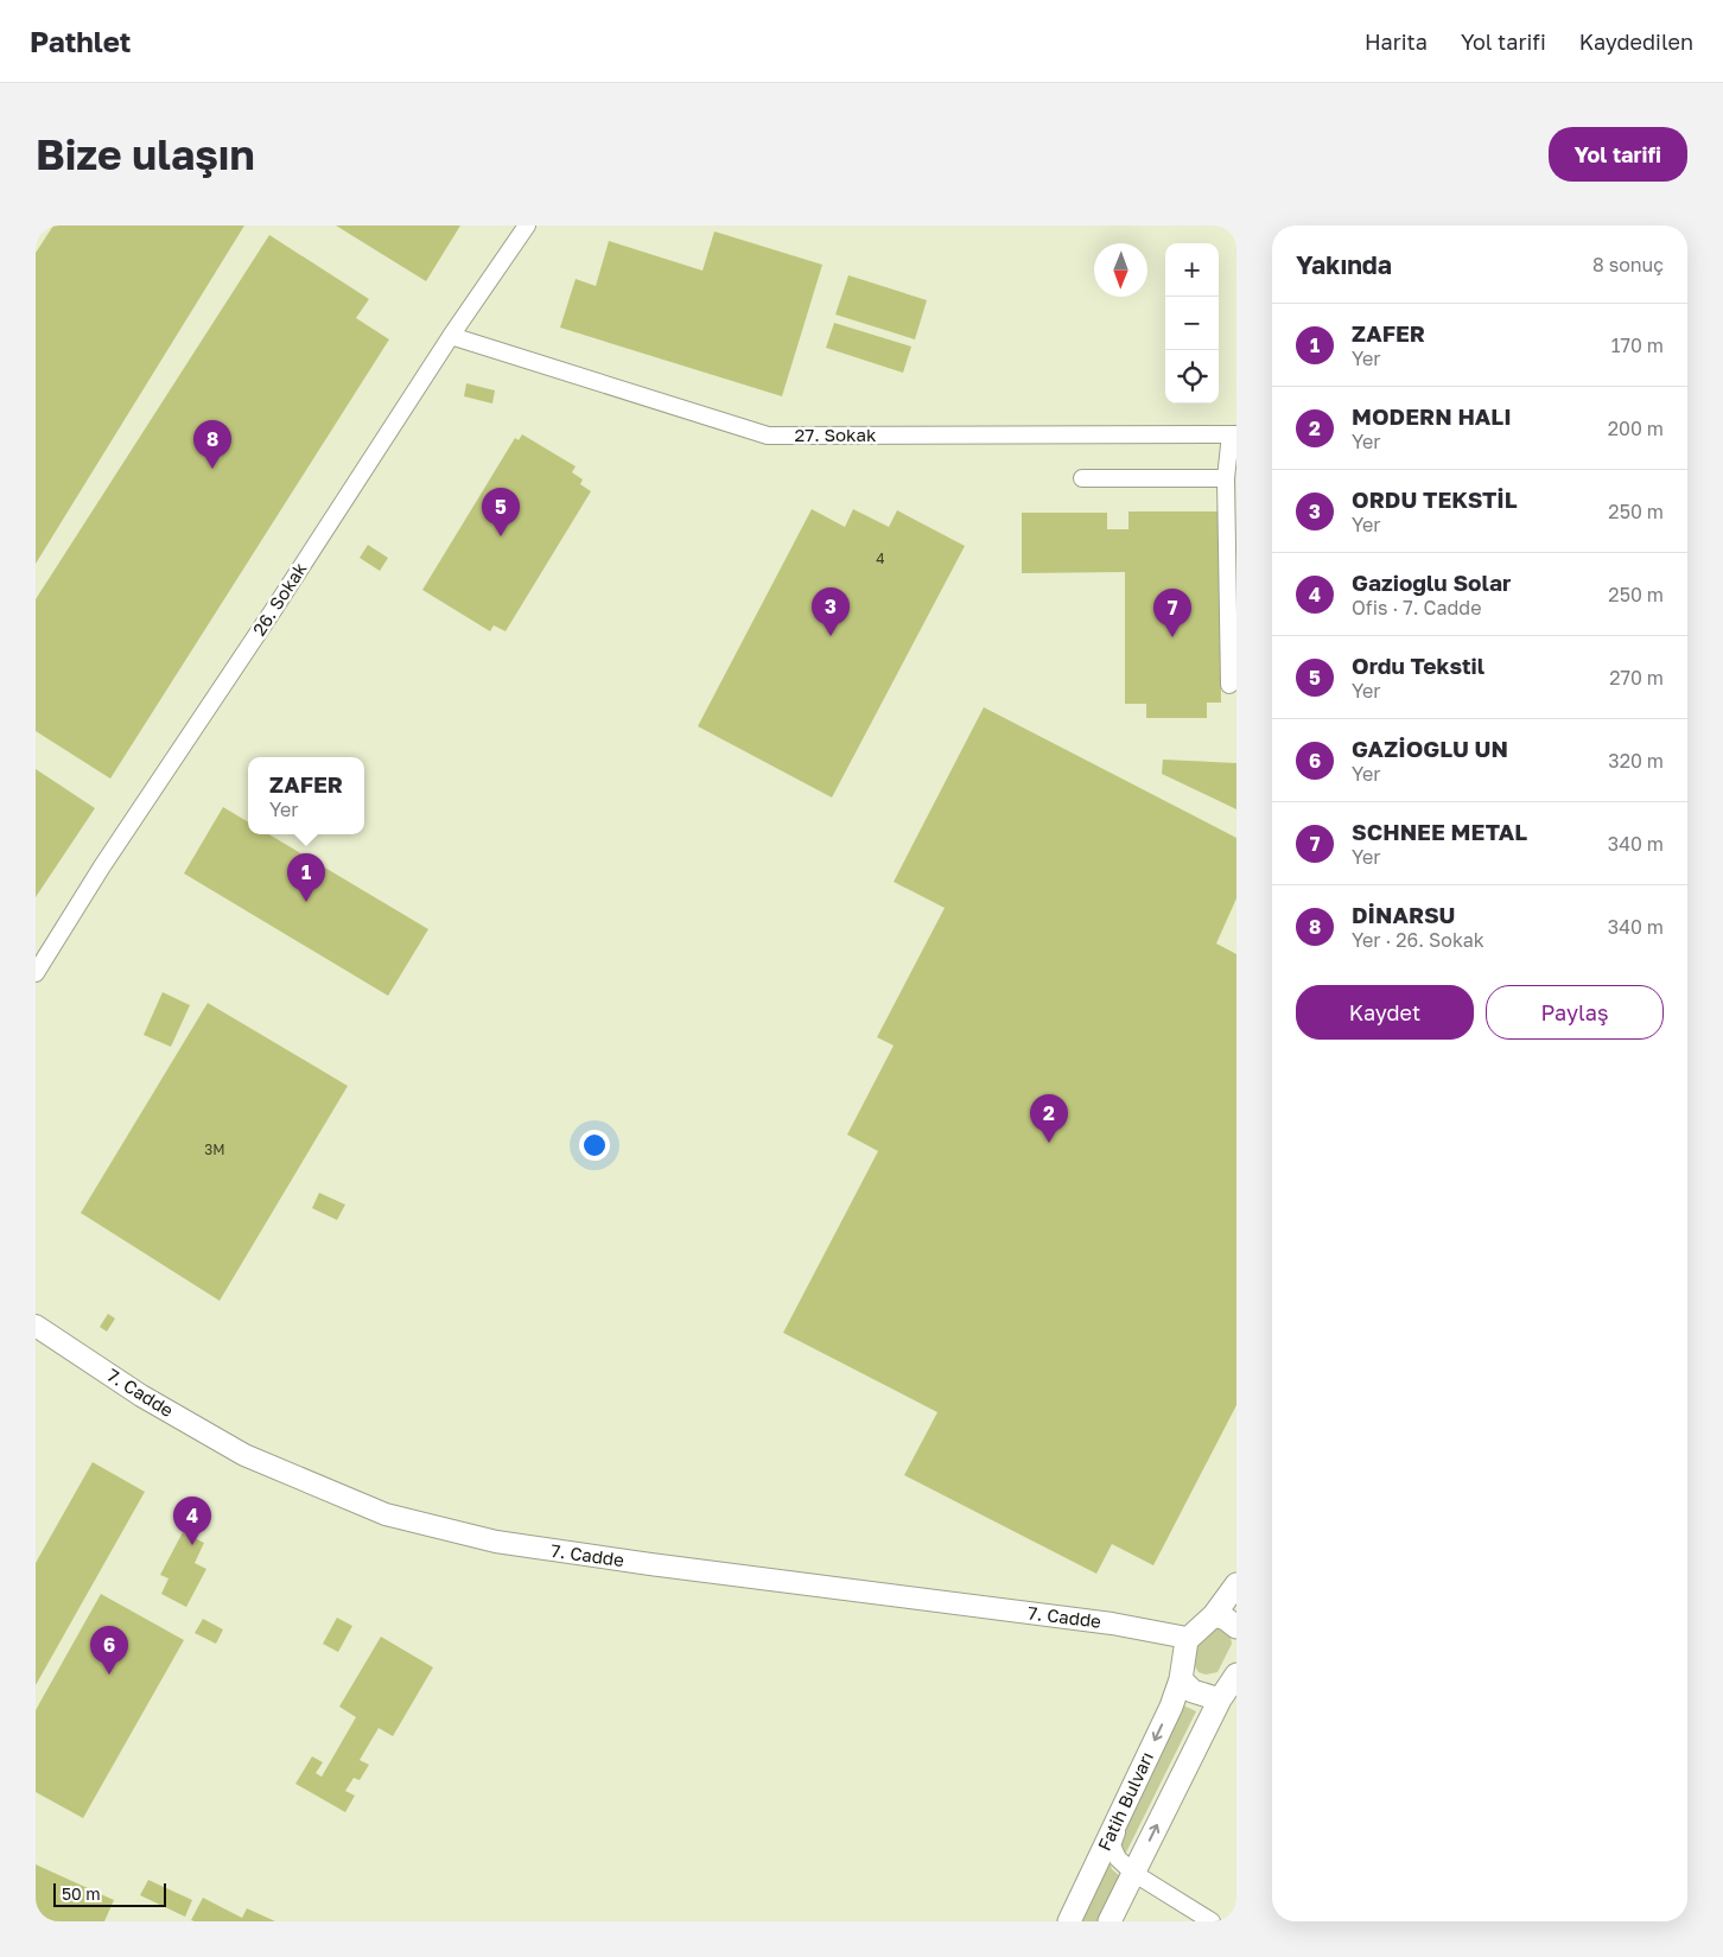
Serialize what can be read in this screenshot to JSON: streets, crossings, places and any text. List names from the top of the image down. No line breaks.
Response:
{"streets":{"main road":["Fatih Bulvarı"],"street":["27. Sokak","26. Sokak","7. Cadde"]},"crossings":[["27. Sokak","26. Sokak"],["7. Cadde","Fatih Bulvarı"]],"house_numbers":["4","3M"],"scale_bar":"50 m","north":"bottom","page":{"header":"Pathlet","nav":["Harita","Yol tarifi","Kaydedilen"],"buttons":["Yol tarifi",["Kaydet","Paylaş"]],"title":"Bize ulaşın","heading":["Yakında","8 sonuç"],"map_buttons":["+","−"],"list":[{"mark":"1","name":"ZAFER","note":"Yer","value":"170 m"},{"mark":"2","name":"MODERN HALI","note":"Yer","value":"200 m"},{"mark":"3","name":"ORDU TEKSTİL","note":"Yer","value":"250 m"},{"mark":"4","name":"Gazioğlu Solar","note":"Ofis · 7. Cadde","value":"250 m"},{"mark":"5","name":"Ordu Tekstil","note":"Yer","value":"270 m"},{"mark":"6","name":"GAZİOĞLU UN","note":"Yer","value":"320 m"},{"mark":"7","name":"SCHNEE METAL","note":"Yer","value":"340 m"},{"mark":"8","name":"DİNARSU","note":"Yer · 26. Sokak","value":"340 m"}],"pins":["8","5","3","7","1","2","4","6"],"popup":["ZAFER","Yer"],"scale":"50 m"}}
